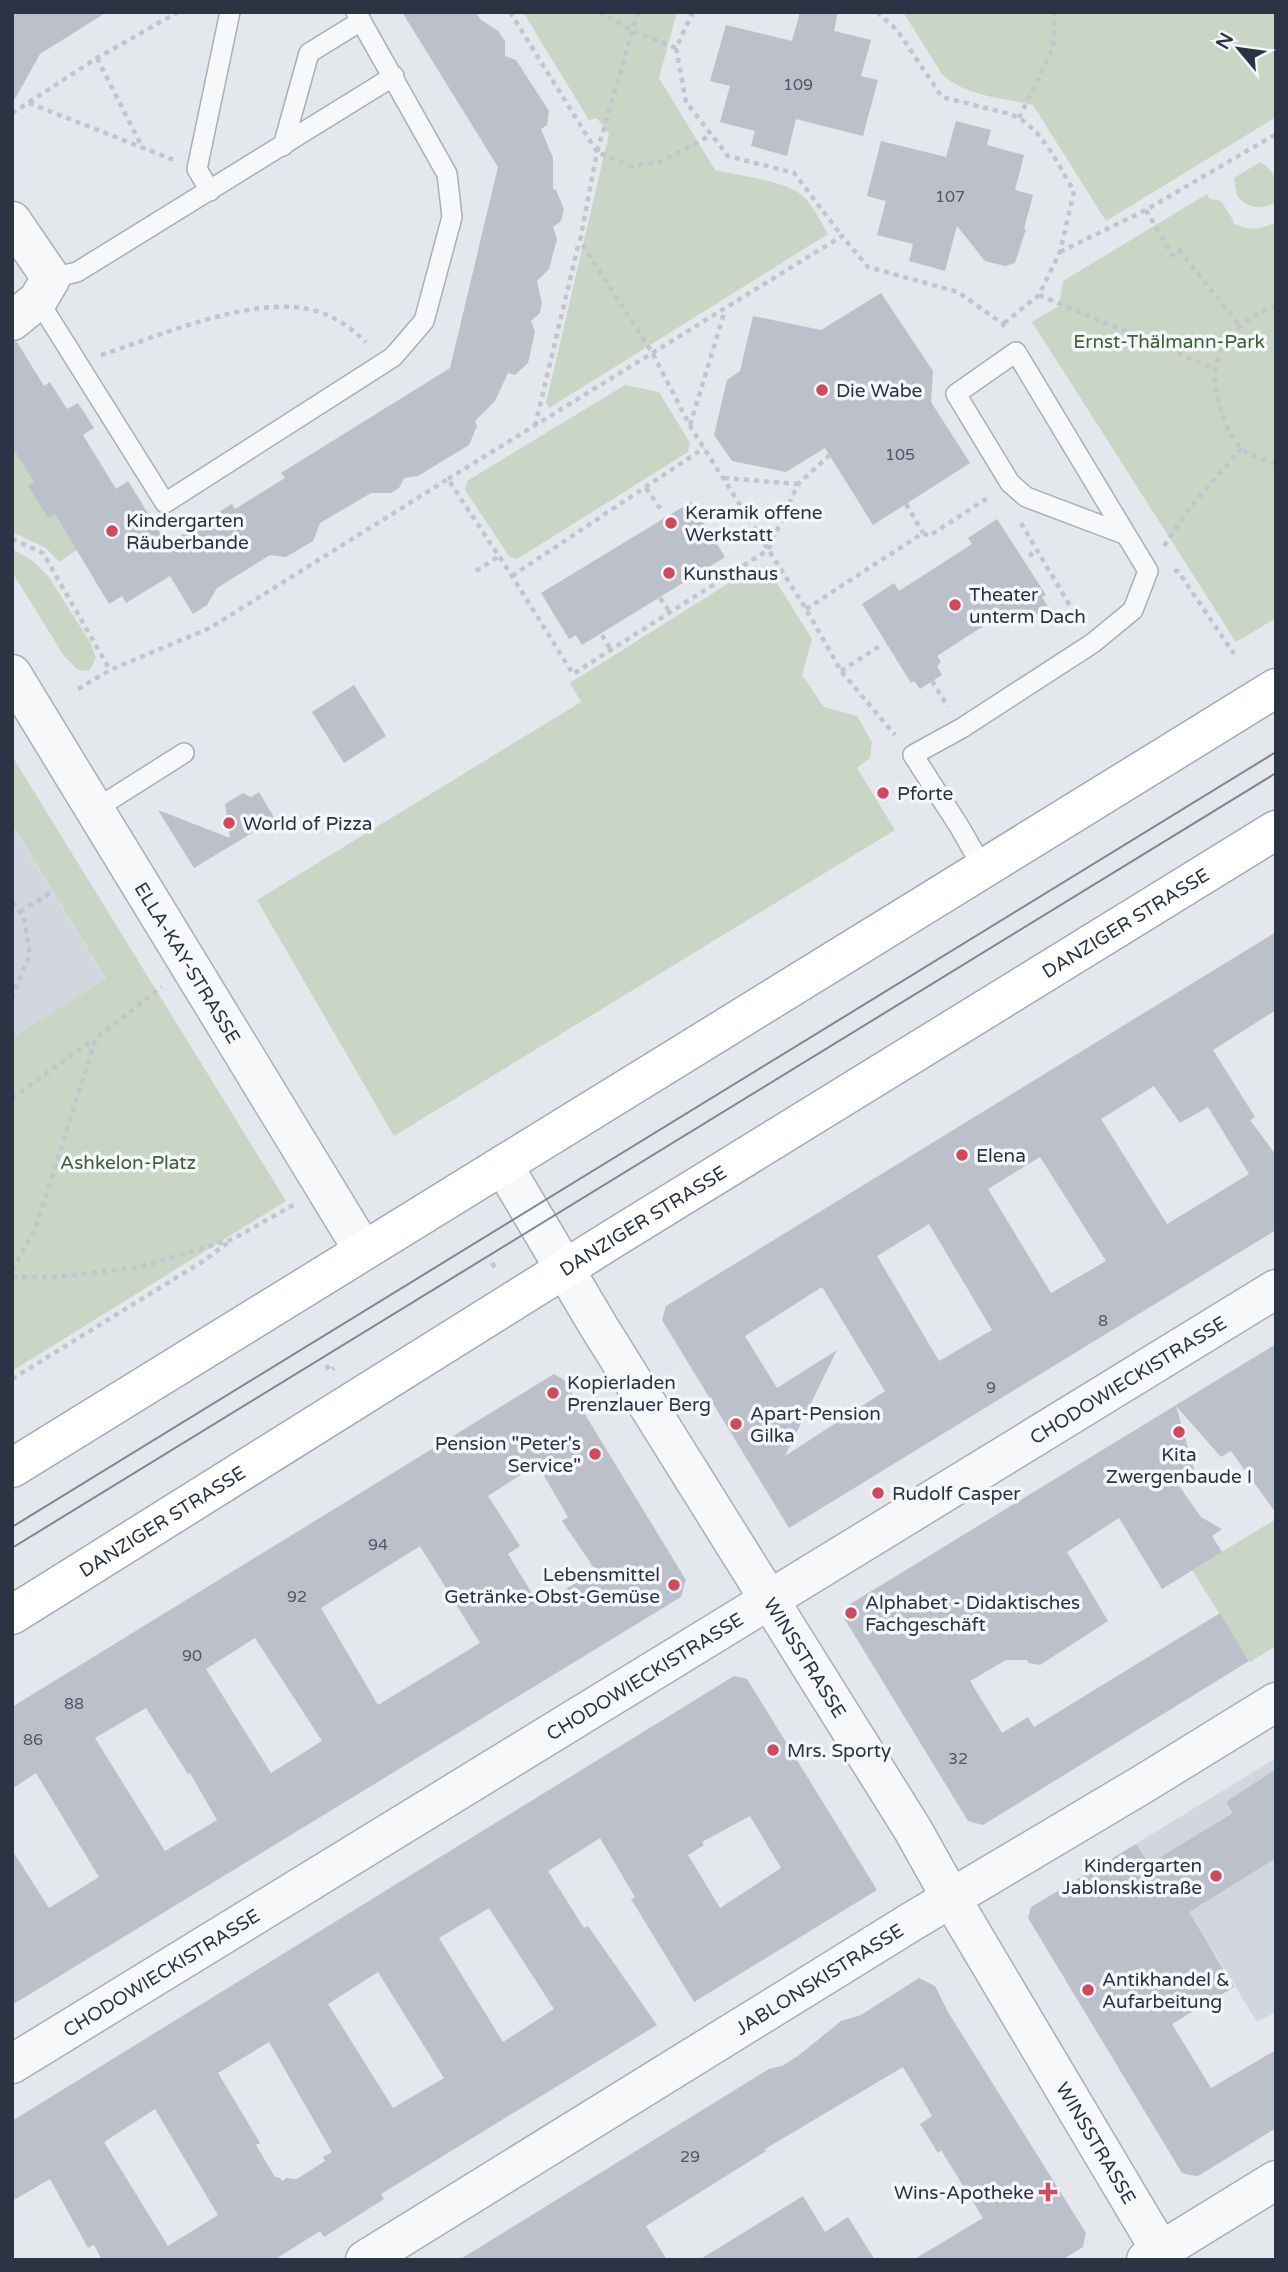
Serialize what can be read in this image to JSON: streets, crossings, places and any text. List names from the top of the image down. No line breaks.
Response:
{"streets":{"main road":["DANZIGER STRASSE"],"street":["ELLA-KAY-STRASSE","CHODOWIECKISTRASSE","WINSSTRASSE","JABLONSKISTRASSE"]},"crossings":[["DANZIGER STRASSE","WINSSTRASSE"],["CHODOWIECKISTRASSE","WINSSTRASSE"],["WINSSTRASSE","JABLONSKISTRASSE"]],"parks":["Ernst-Thälmann-Park","Ashkelon-Platz"],"places":{"other":["Die Wabe","Keramik offene Werkstatt","Kindergarten Räuberbande","Kunsthaus","Theater unterm Dach","Pforte","World of Pizza","Elena","Kopierladen Prenzlauer Berg","Apart-Pension Gilka","Kita Zwergenbaude I","Pension \"Peter's Service\"","Rudolf Casper","Lebensmittel Getränke-Obst-Gemüse","Alphabet - Didaktisches Fachgeschäft","Mrs. Sporty","Kindergarten Jablonskistraße","Antikhandel & Aufarbeitung"],"health":["Wins-Apotheke"]},"house_numbers":["109","107","105","8","9","94","92","90","88","86","32","29"],"north":"top left"}
